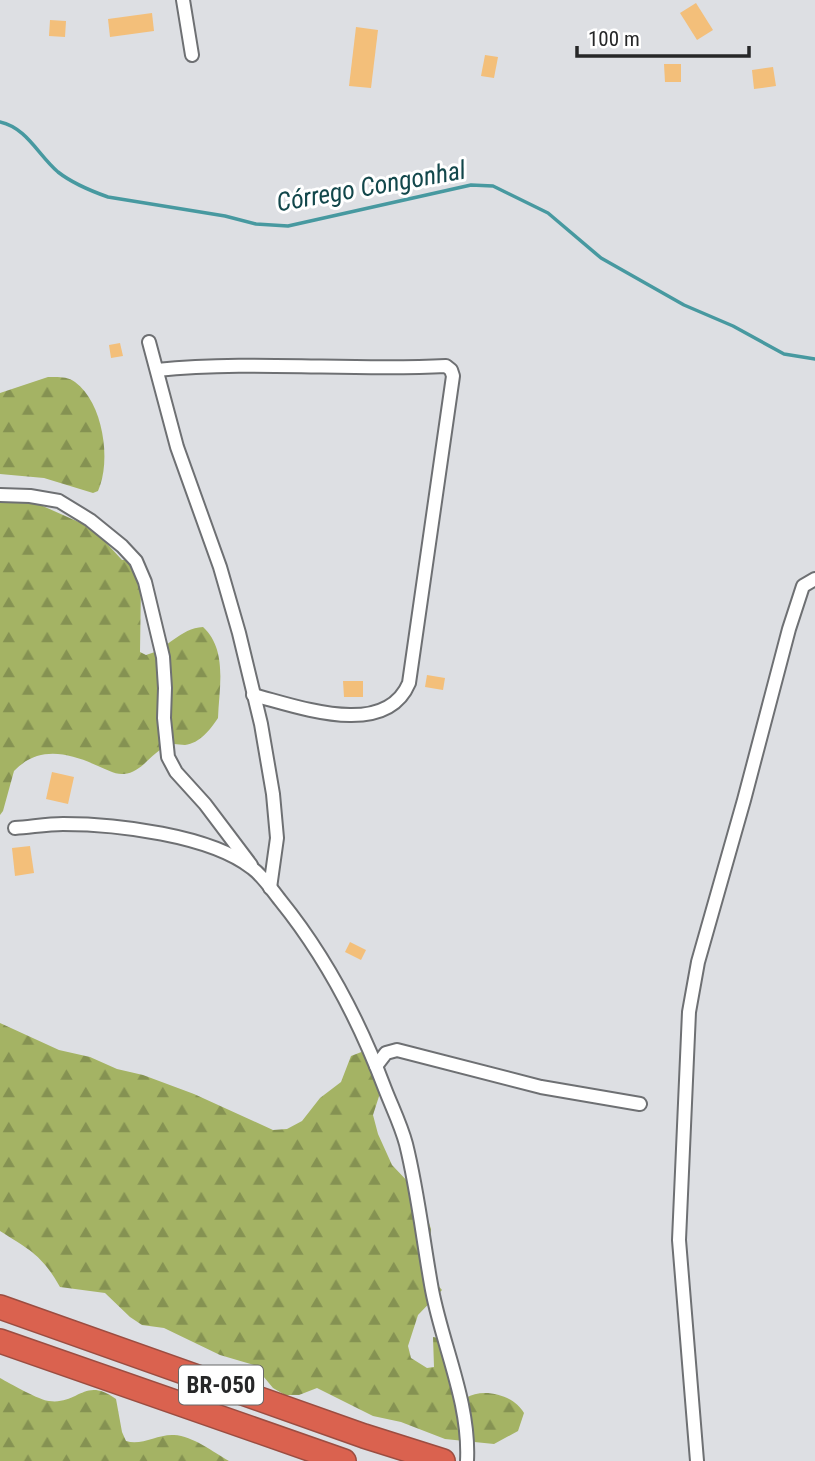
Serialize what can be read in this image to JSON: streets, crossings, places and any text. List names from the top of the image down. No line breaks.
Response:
{"streets":{"highway":["BR-050"]},"water":["Córrego Congonhal"],"scale_bar":"100 m"}
